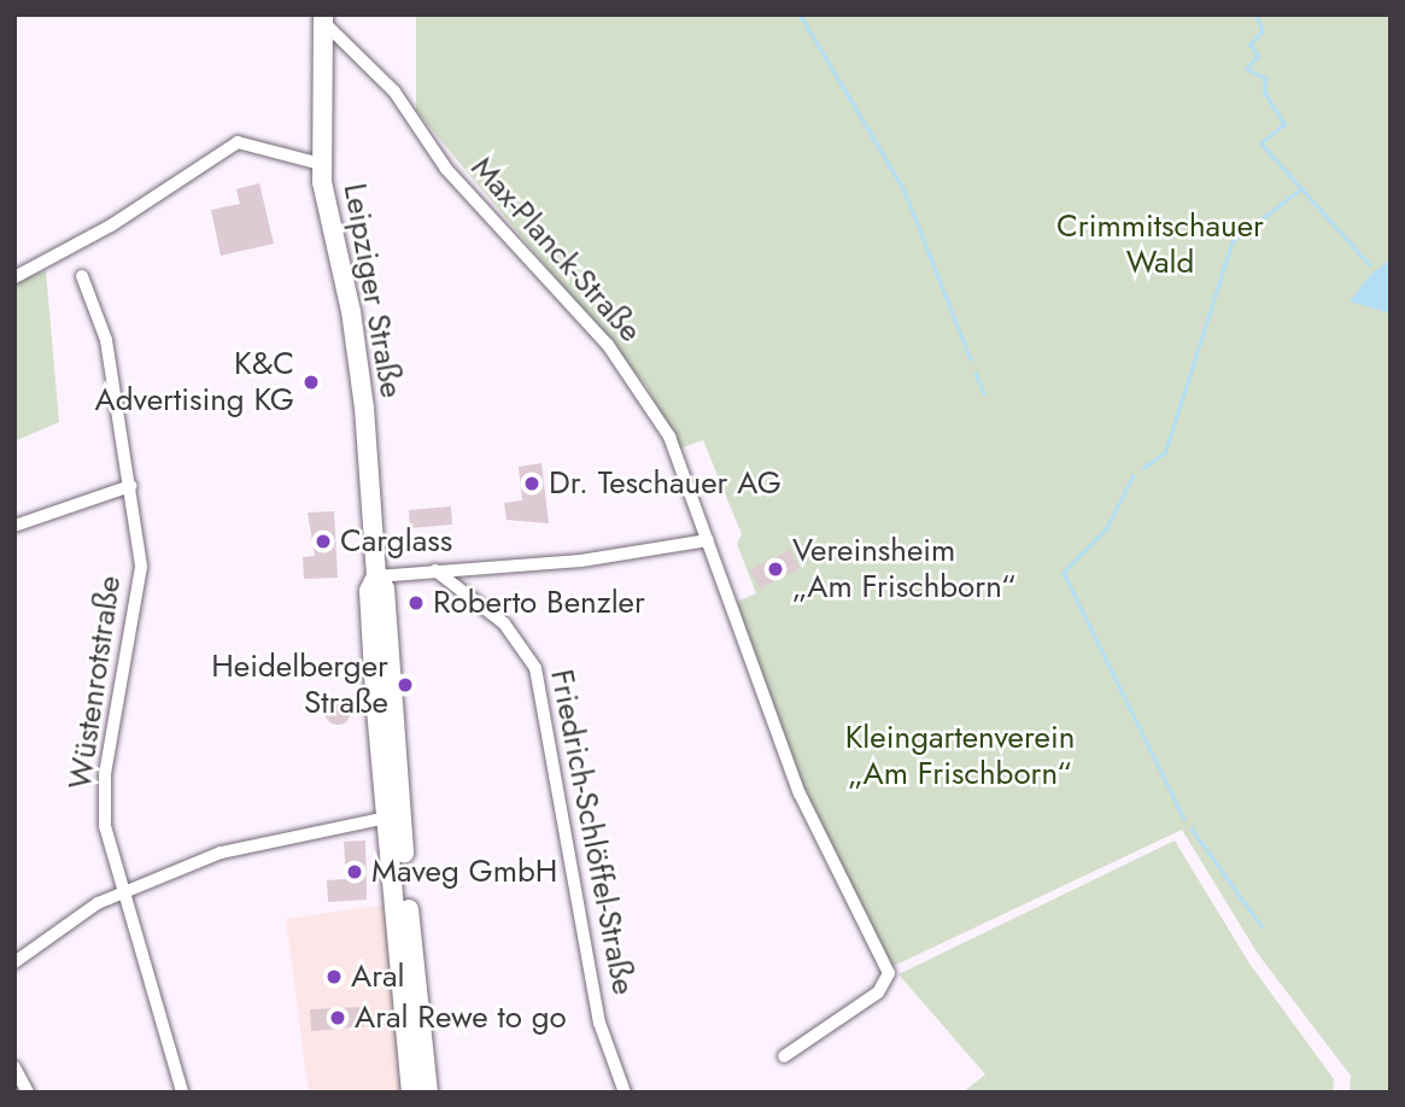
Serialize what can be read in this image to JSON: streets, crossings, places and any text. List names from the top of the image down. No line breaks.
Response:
{"streets":{"main road":["Leipziger Straße"],"street":["Max-Planck-Straße","Wüstenrotstraße","Friedrich-Schlöffel-Straße"]},"crossings":[["Max-Planck-Straße","Leipziger Straße"]],"parks":["Crimmitschauer Wald","Kleingartenverein „Am Frischborn“"],"places":["K&C Advertising KG","Dr. Teschauer AG","Carglass","Vereinsheim „Am Frischborn“","Roberto Benzler","Heidelberger Straße","Maveg GmbH","Aral","Aral Rewe to go"]}
